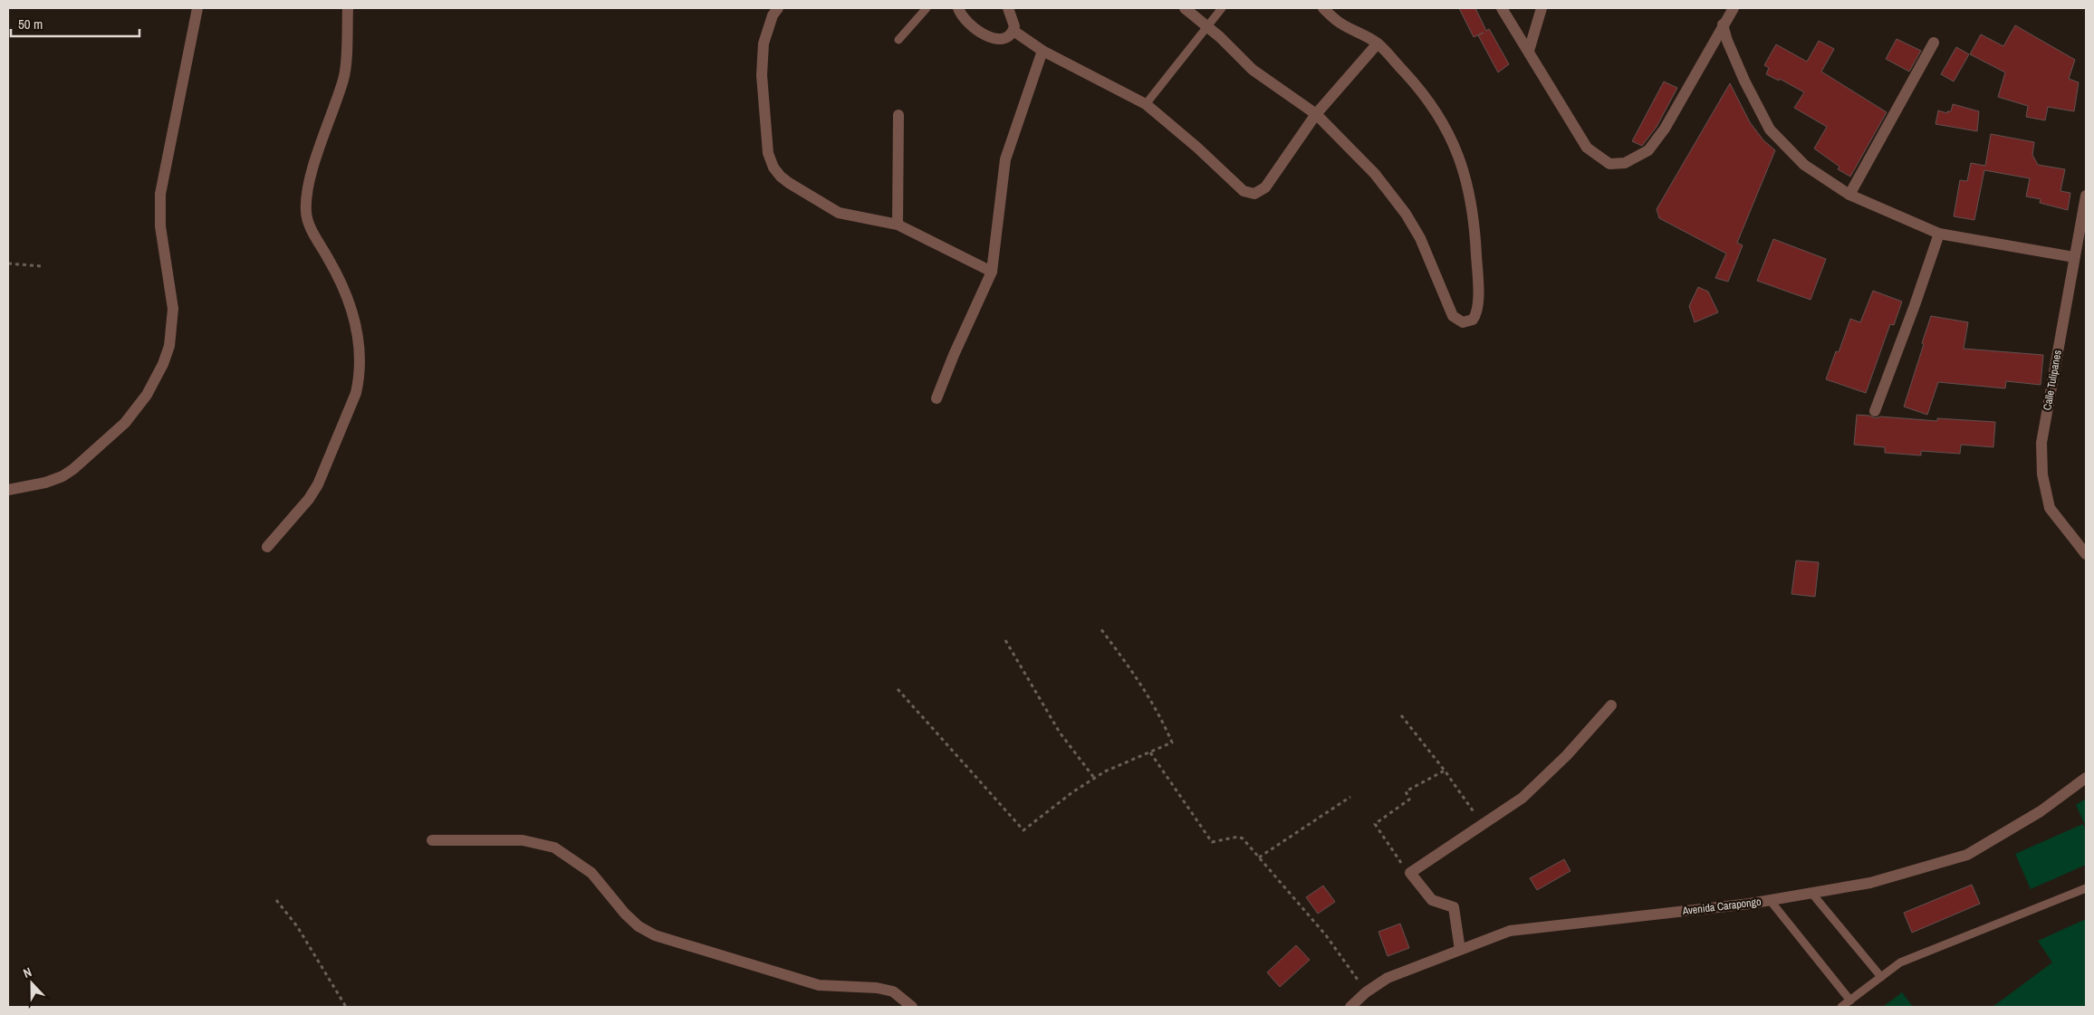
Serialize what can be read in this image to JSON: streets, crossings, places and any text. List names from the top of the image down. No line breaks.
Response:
{"streets":{"street":["Calle Tulipanes","Avenida Carapongo"]},"scale_bar":"50 m","north":"top"}
